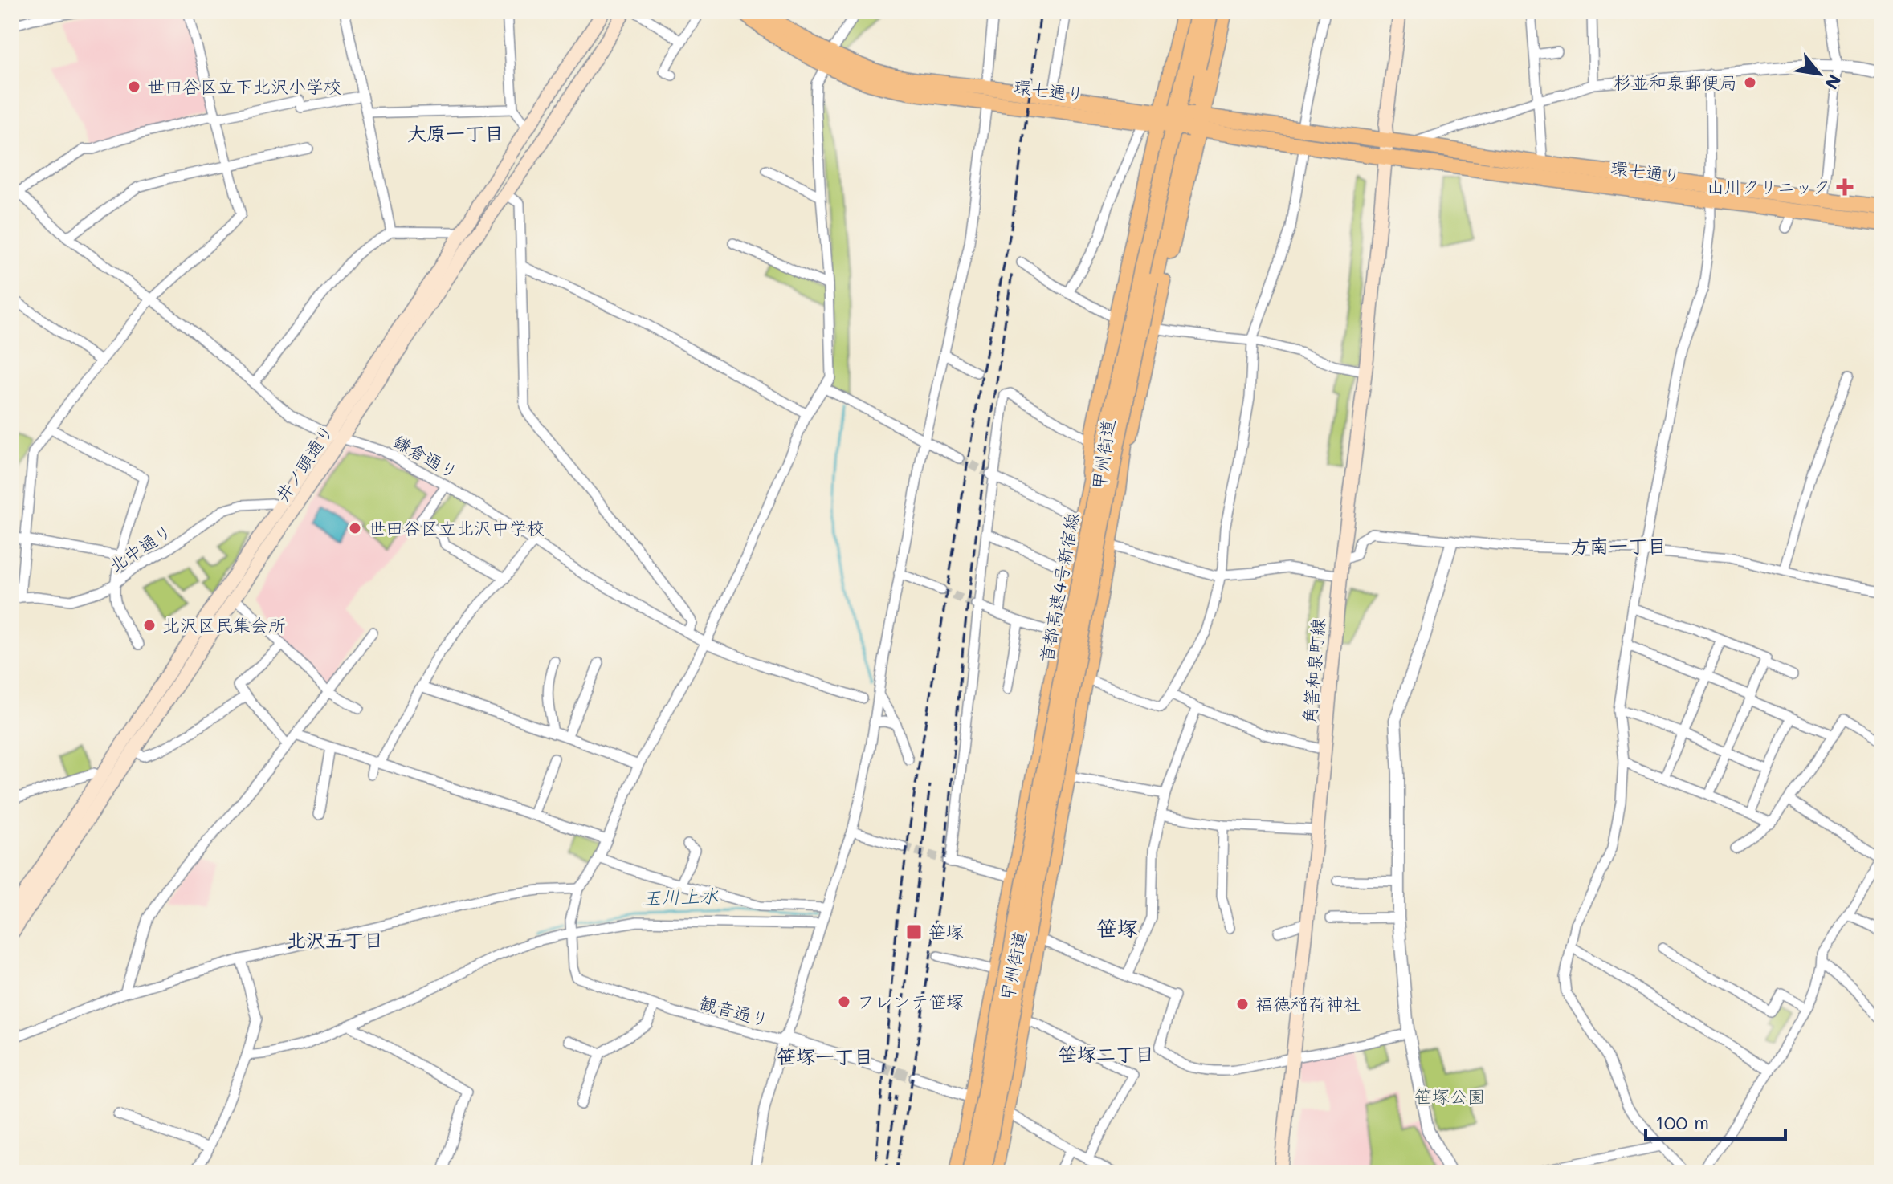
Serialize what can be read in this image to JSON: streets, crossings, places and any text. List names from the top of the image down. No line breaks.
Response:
{"streets":{"highway":["首都高速4号新宿線"],"main road":["環七通り","甲州街道","井ノ頭通り","角筈和泉町線"],"street":["鎌倉通り","北中通り","観音通り"]},"crossings":[["環七通り","角筈和泉町線"],["甲州街道","首都高速4号新宿線"],["鎌倉通り","井ノ頭通り"],["井ノ頭通り","北中通り"]],"districts":["大原一丁目","方南一丁目","笹塚","北沢五丁目","笹塚二丁目","笹塚一丁目"],"water":["玉川上水"],"parks":["笹塚公園"],"places":{"other":["杉並和泉郵便局","世田谷区立下北沢小学校","世田谷区立北沢中学校","北沢区民集会所","フレンテ笹塚","福徳稲荷神社"],"health":["山川クリニック"],"transit":["笹塚"]},"scale_bar":"100 m","north":"bottom right"}
